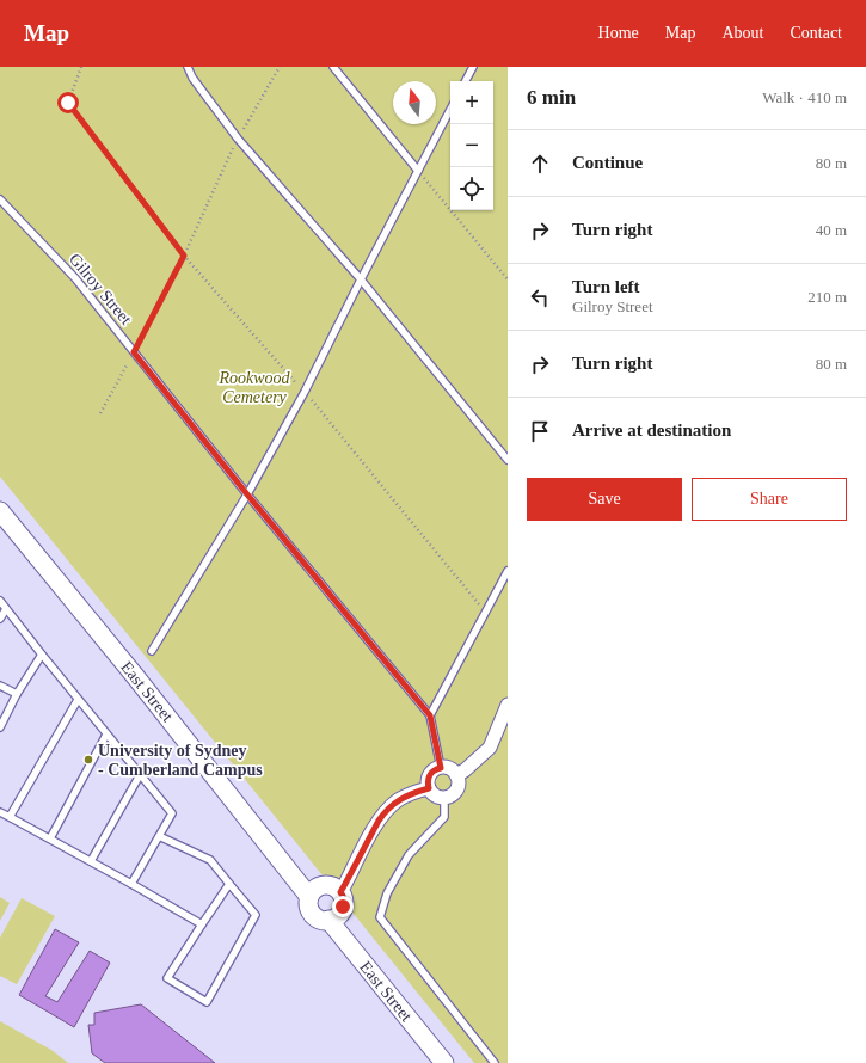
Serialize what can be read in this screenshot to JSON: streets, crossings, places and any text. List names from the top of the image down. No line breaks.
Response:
{"streets":{"main road":["East Street"],"lane":["Gilroy Street"]},"parks":["Rookwood Cemetery"],"places":["University of Sydney - Cumberland Campus"],"north":"top","page":{"header":"Map","nav":["Home","Map","About","Contact"],"heading":["6 min","Walk · 410 m"],"map_buttons":["+","−"],"list":[["Continue","80 m"],["Turn right","40 m"],["Turn left","Gilroy Street","210 m"],["Turn right","80 m"],"Arrive at destination"],"buttons":["Save","Share"]}}
